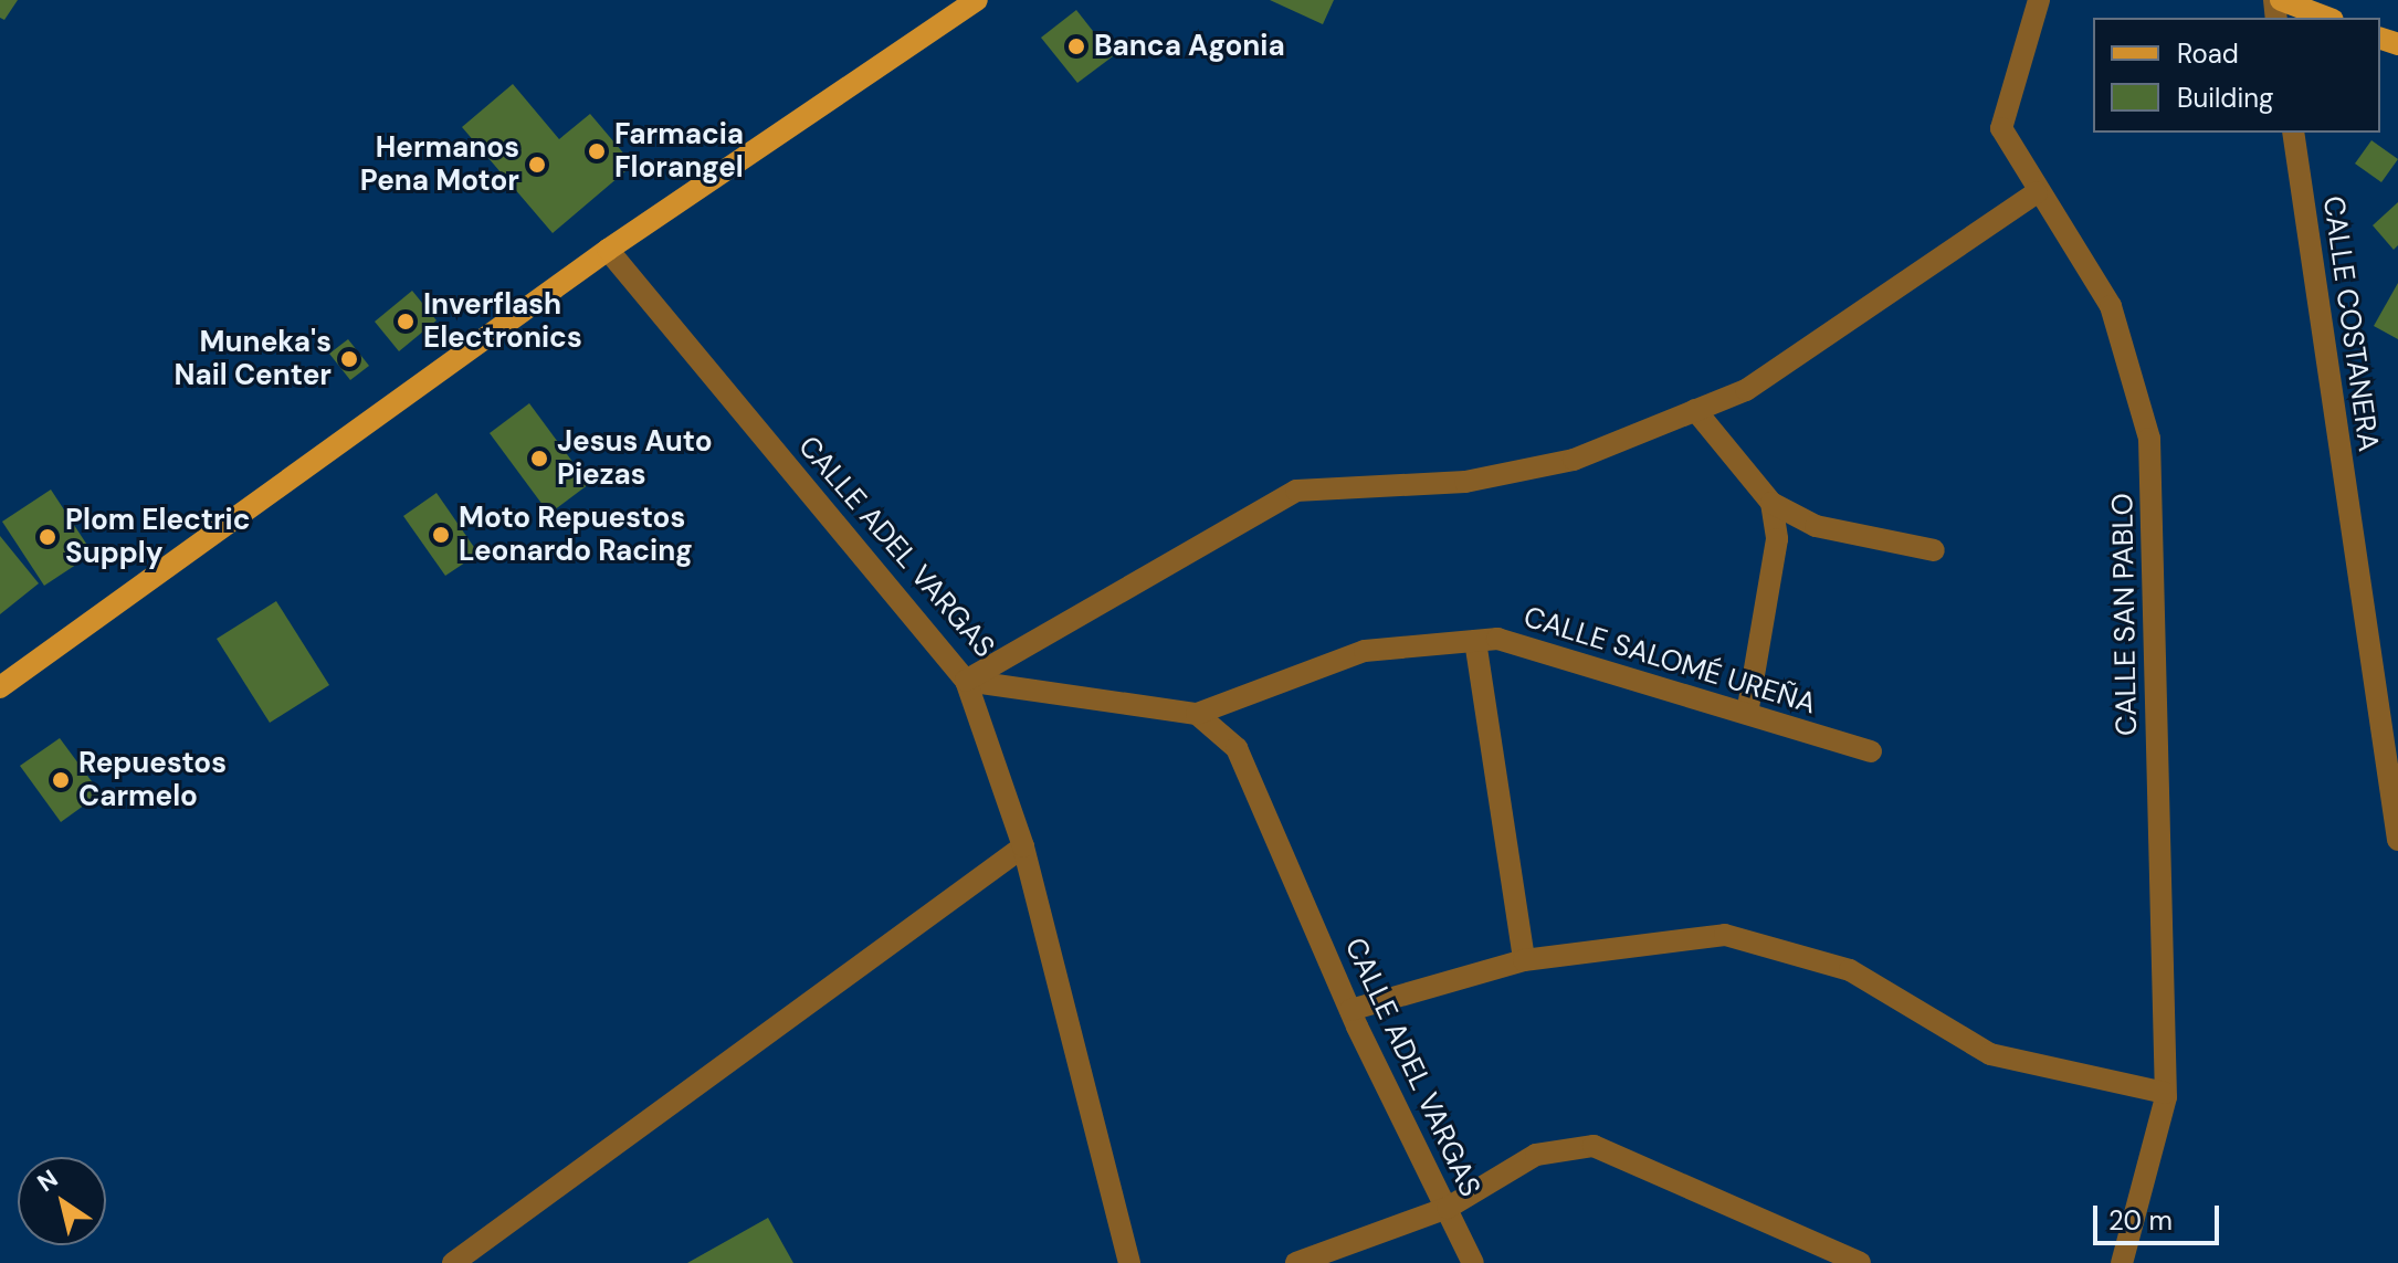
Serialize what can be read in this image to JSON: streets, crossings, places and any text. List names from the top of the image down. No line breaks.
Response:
{"streets":{"street":["CALLE COSTANERA","CALLE ADEL VARGAS","CALLE SAN PABLO","CALLE SALOMÉ UREÑA"]},"crossings":[["CALLE ADEL VARGAS","CALLE SALOMÉ UREÑA"]],"places":["Banca Agonia","Farmacia Florangel","Hermanos Pena Motor","Inverflash Electronics","Muneka's Nail Center","Jesus Auto Piezas","Moto Repuestos Leonardo Racing","Plom Electric Supply","Repuestos Carmelo"],"legend":["Road","Building"],"scale_bar":"20 m","north":"top left"}
